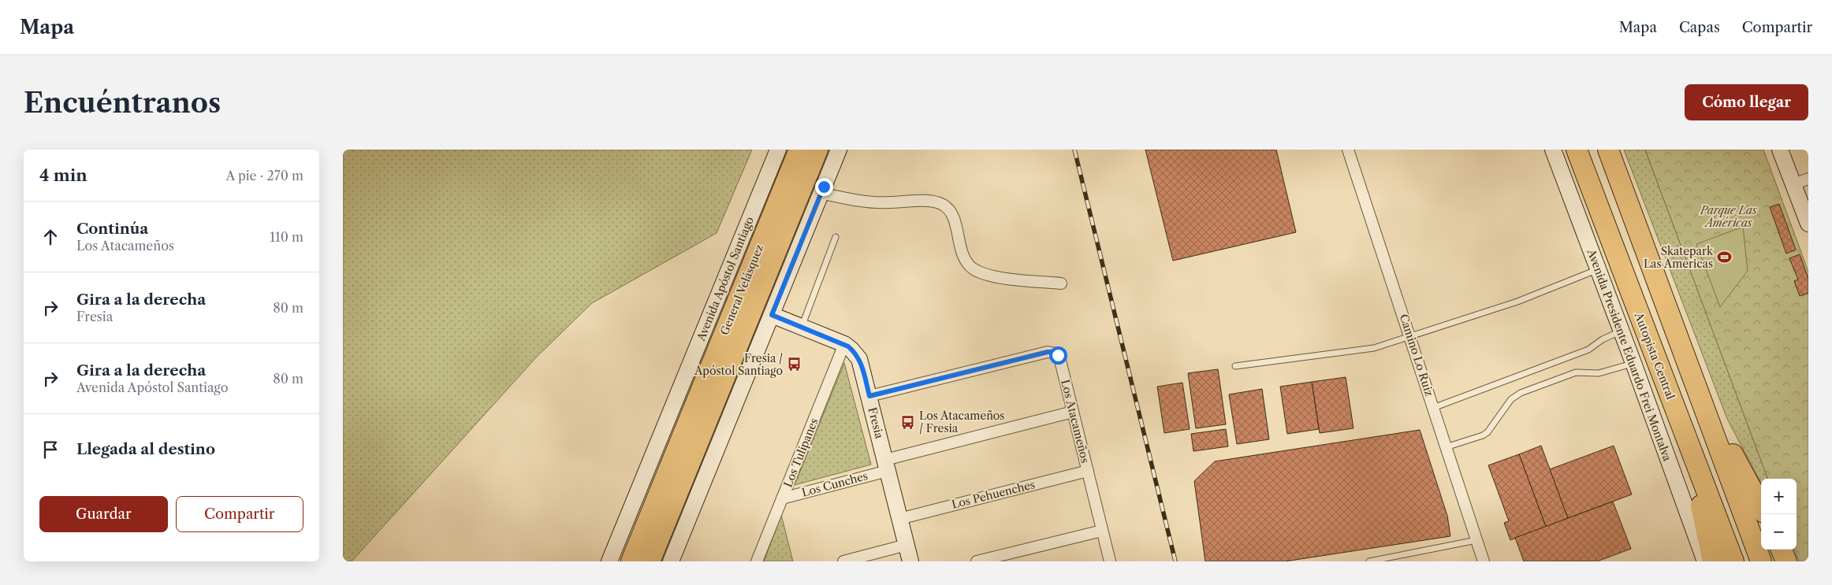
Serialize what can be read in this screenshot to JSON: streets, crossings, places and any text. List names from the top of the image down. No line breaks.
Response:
{"streets":{"highway":["General Velásquez","Autopista Central"],"street":["Avenida Apóstol Santiago","Camino Lo Ruiz","Avenida Presidente Eduardo Frei Montalva","Los Atacameños","Fresia","Los Tulipanes","Los Cunches","Los Pehuenches"]},"crossings":[["Los Atacameños","Fresia"],["Los Atacameños","Los Cunches"],["Los Atacameños","Los Pehuenches"],["Fresia","Los Tulipanes"],["Fresia","Los Cunches"],["Fresia","Los Pehuenches"],["Los Tulipanes","Los Cunches"]],"parks":["Parque Las Américas"],"places":{"sports":["Skatepark Las Americas"],"bus stop":["Fresia / Apóstol Santiago","Los Atacameños / Fresia"]},"page":{"header":"Mapa","nav":["Mapa","Capas","Compartir"],"buttons":["Cómo llegar",["Guardar","Compartir"]],"title":"Encuéntranos","heading":["4 min","A pie · 270 m"],"list":[["Continúa","Los Atacameños","110 m"],["Gira a la derecha","Fresia","80 m"],["Gira a la derecha","Avenida Apóstol Santiago","80 m"],"Llegada al destino"],"map_buttons":["+","−"]}}
